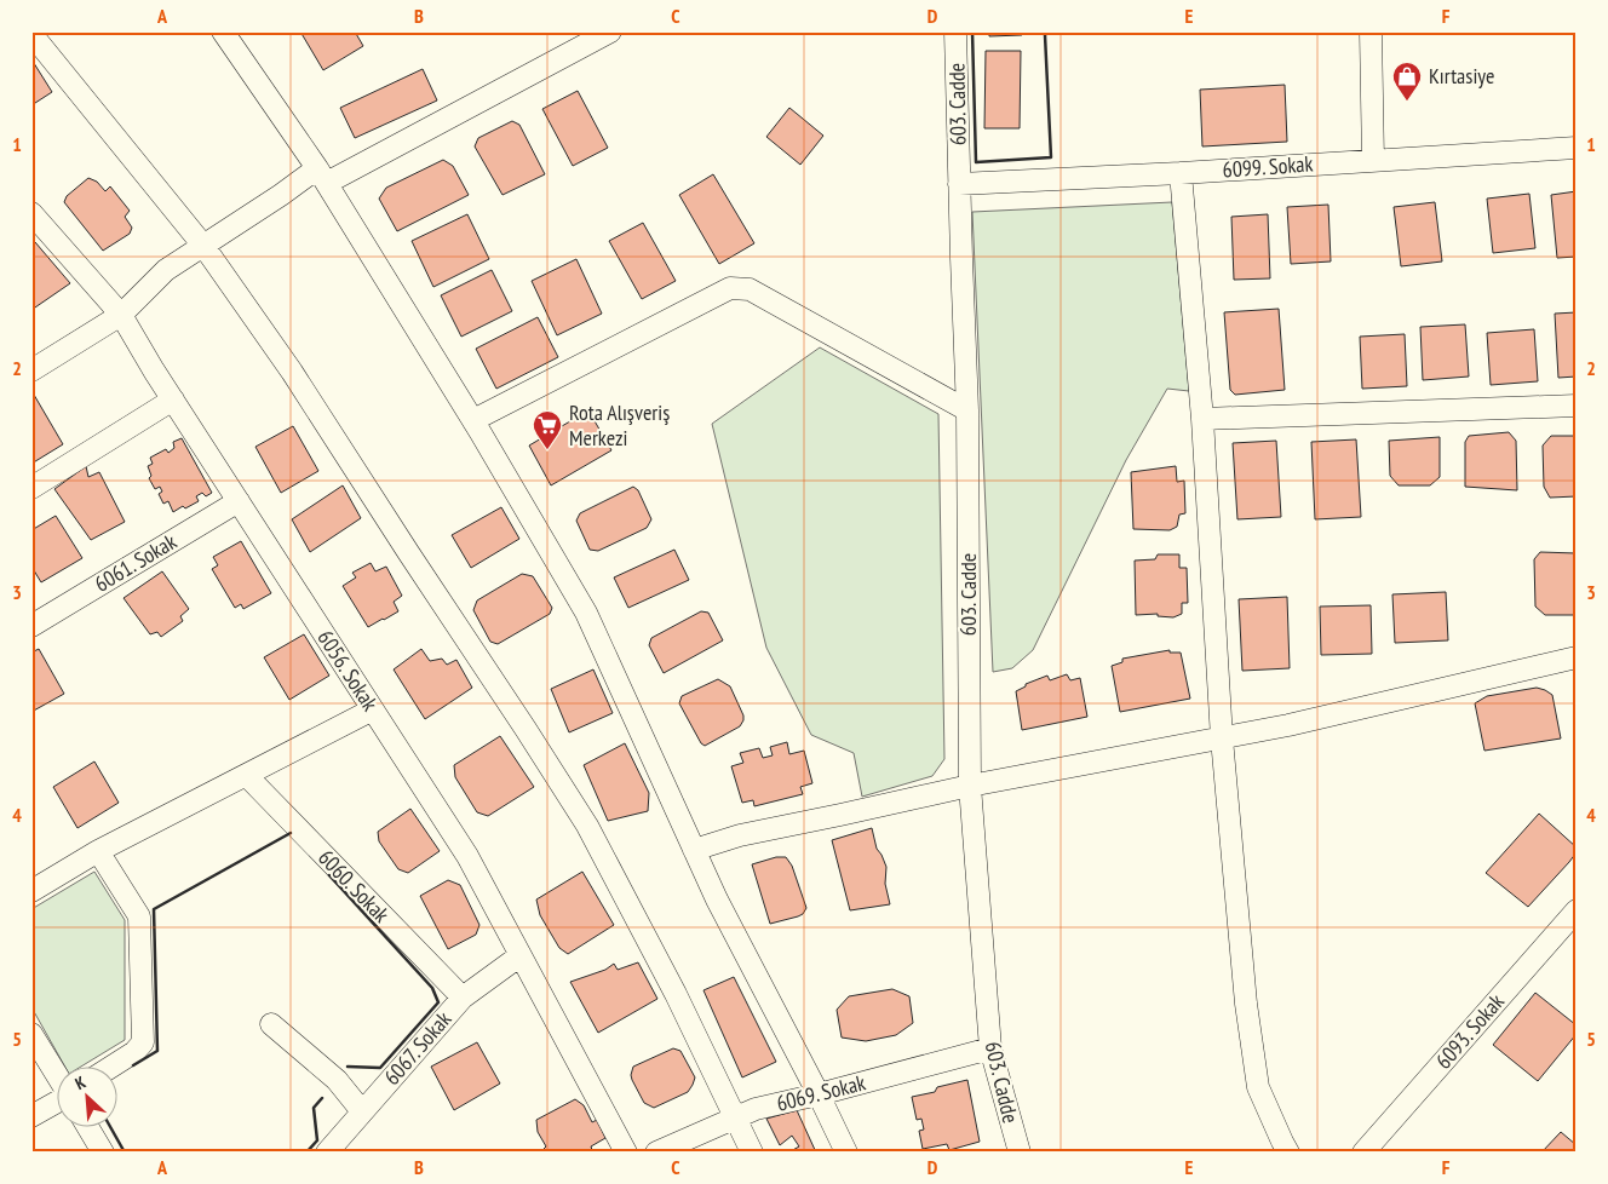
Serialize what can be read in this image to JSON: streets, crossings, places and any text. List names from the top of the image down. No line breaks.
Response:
{"streets":{"street":["603. Cadde","6099. Sokak","6061. Sokak","6056. Sokak","6060. Sokak","6093. Sokak","6067. Sokak","6069. Sokak"]},"crossings":[["603. Cadde","6099. Sokak"],["603. Cadde","6069. Sokak"],["6061. Sokak","6056. Sokak"],["6056. Sokak","6067. Sokak"],["6060. Sokak","6067. Sokak"]],"places":{"shop":["Kırtasiye"],"supermarket":["Rota Alışveriş Merkezi"]},"north":"top left","grid":{"columns":["A","B","C","D","E","F"],"rows":["1","2","3","4","5"]}}
